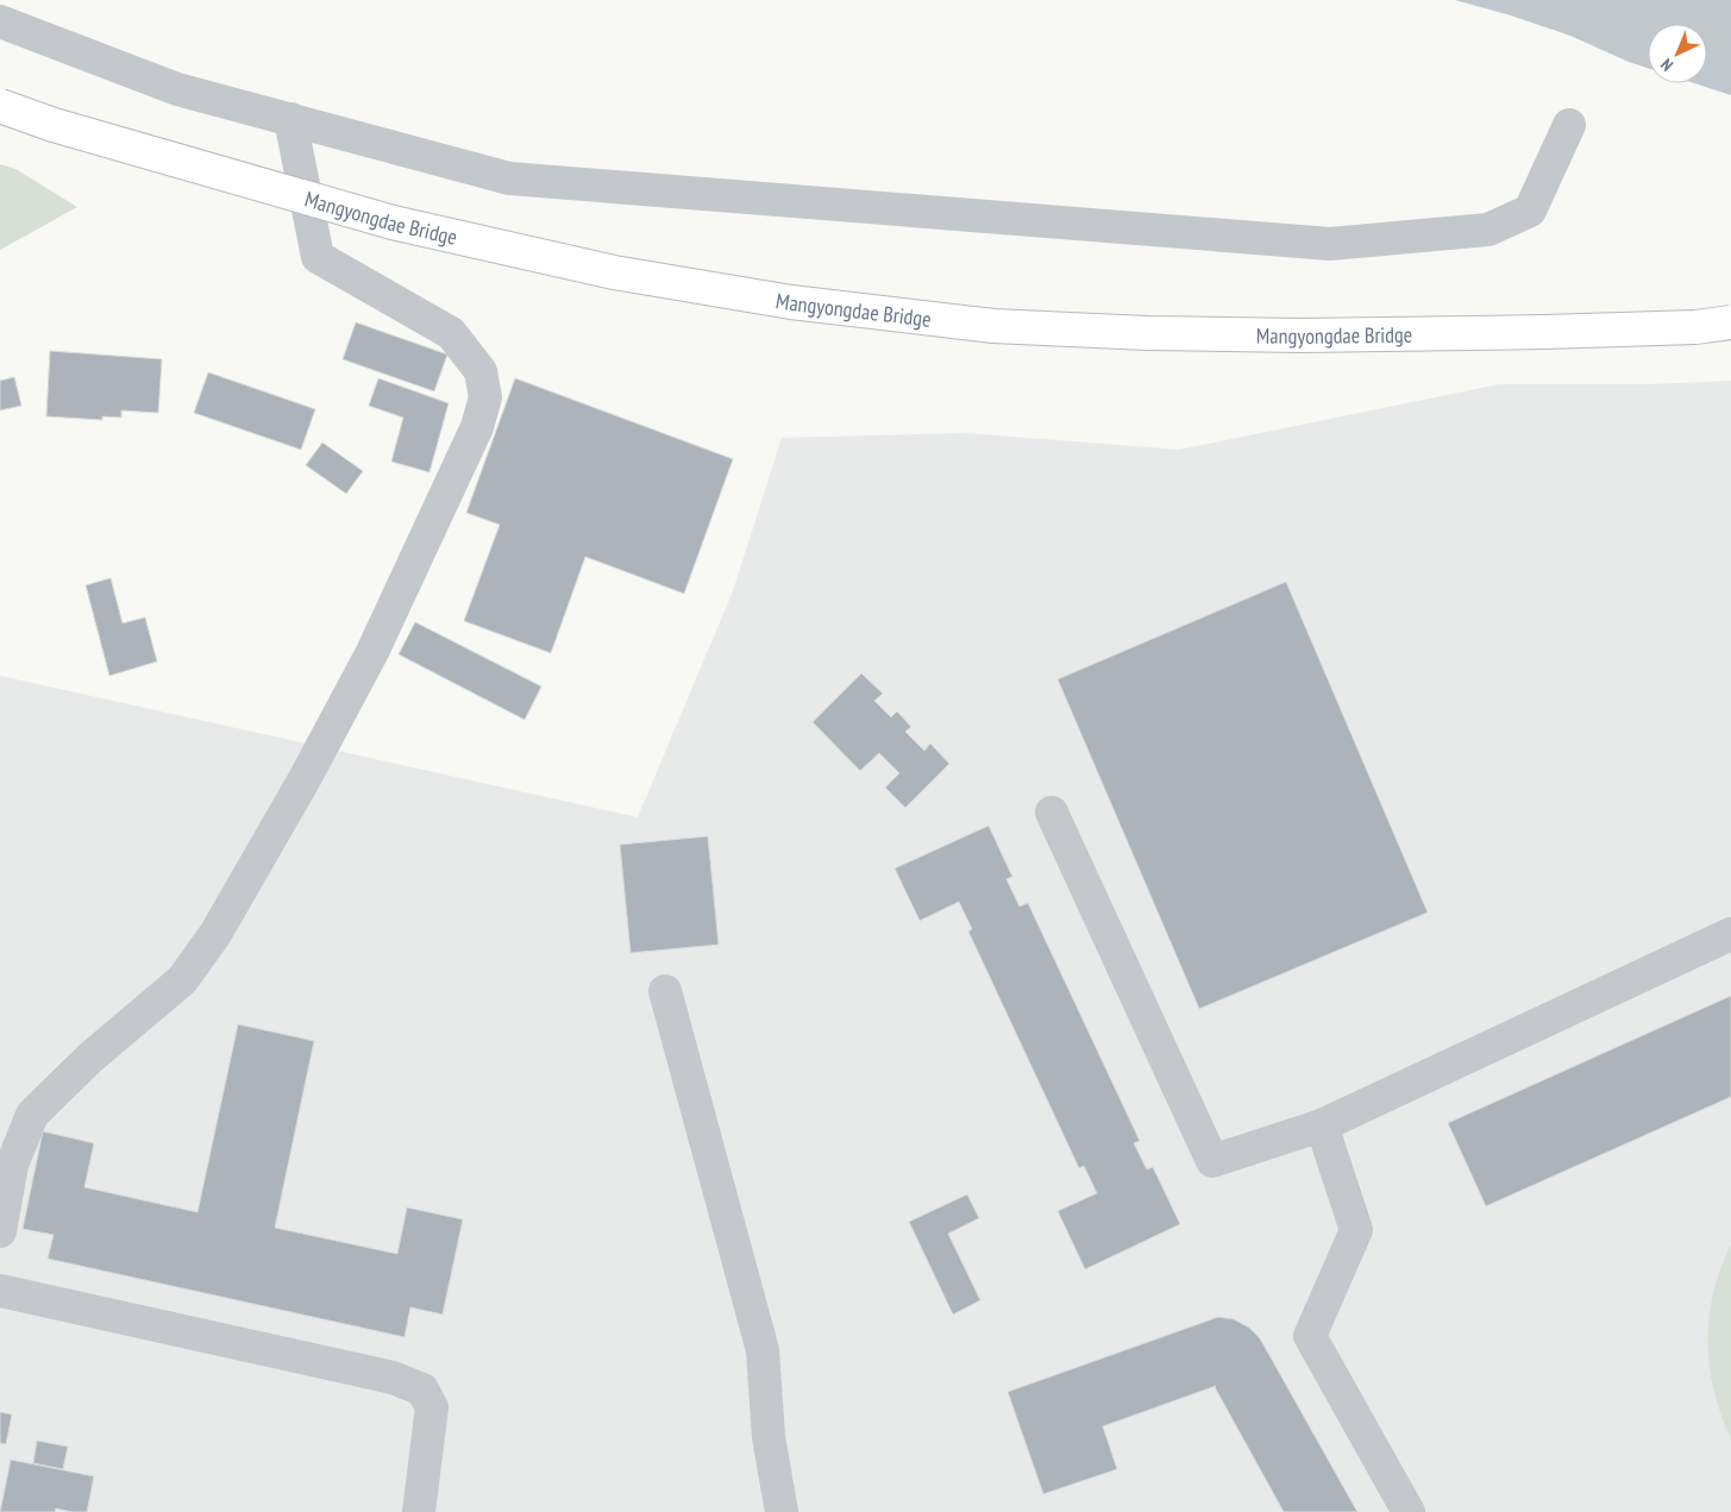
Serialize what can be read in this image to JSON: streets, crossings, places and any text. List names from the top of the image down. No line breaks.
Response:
{"streets":{"highway":["Mangyongdae Bridge"]},"north":"bottom left"}
